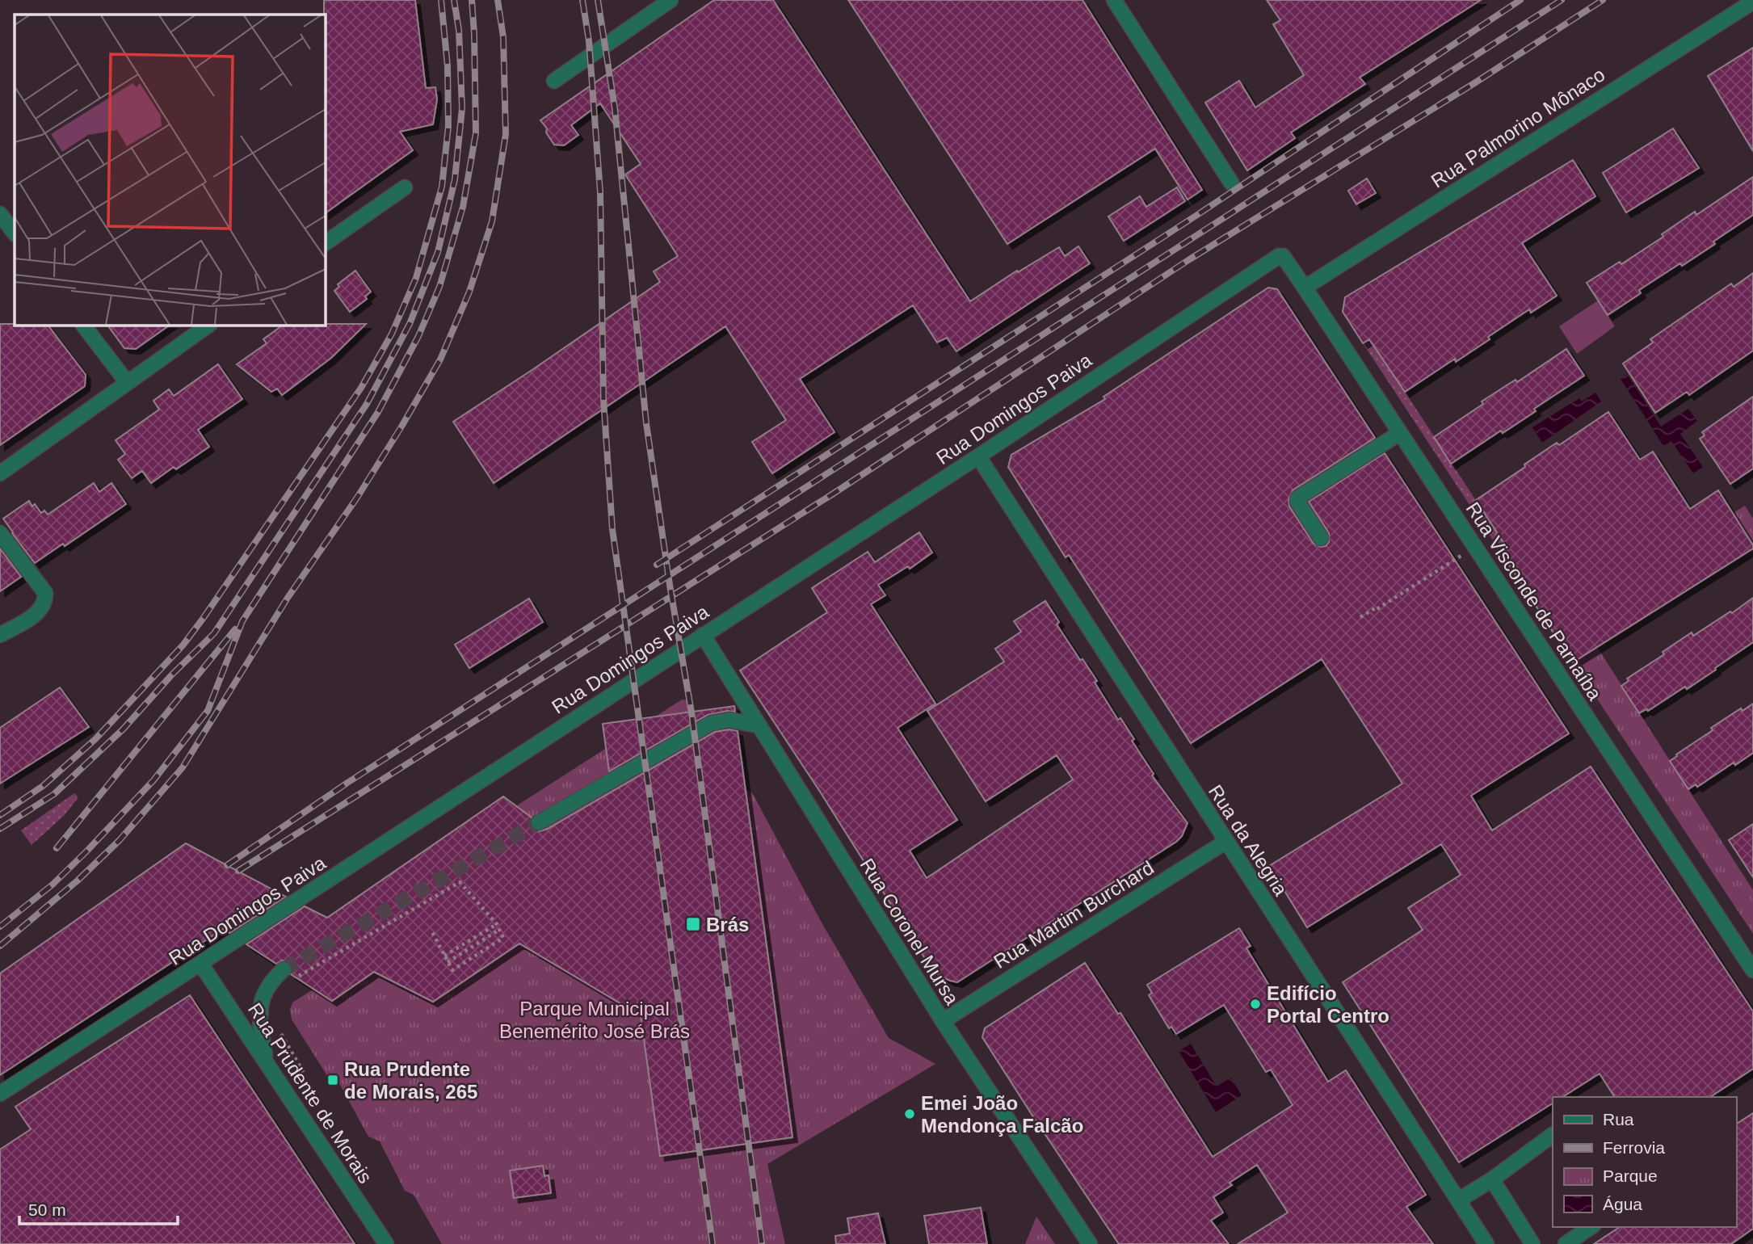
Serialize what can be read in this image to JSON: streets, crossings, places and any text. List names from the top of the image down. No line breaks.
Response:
{"streets":{"street":["Rua Palmorino Mônaco","Rua Domingos Paiva","Rua Visconde de Parnaíba","Rua da Alegria","Rua Martim Burchard","Rua Coronel Mursa","Rua Prudente de Morais"]},"crossings":[["Rua Palmorino Mônaco","Rua Visconde de Parnaíba"],["Rua Domingos Paiva","Rua Visconde de Parnaíba"],["Rua Domingos Paiva","Rua da Alegria"],["Rua Domingos Paiva","Rua Coronel Mursa"],["Rua Domingos Paiva","Rua Prudente de Morais"],["Rua da Alegria","Rua Martim Burchard"],["Rua Martim Burchard","Rua Coronel Mursa"]],"parks":["Parque Municipal Benemérito José Brás"],"places":{"transit":["Brás","Rua Prudente de Morais, 265"],"other":["Edifício Portal Centro","Emei João Mendonça Falcão"]},"legend":["Rua","Ferrovia","Parque","Água"],"scale_bar":"50 m"}
